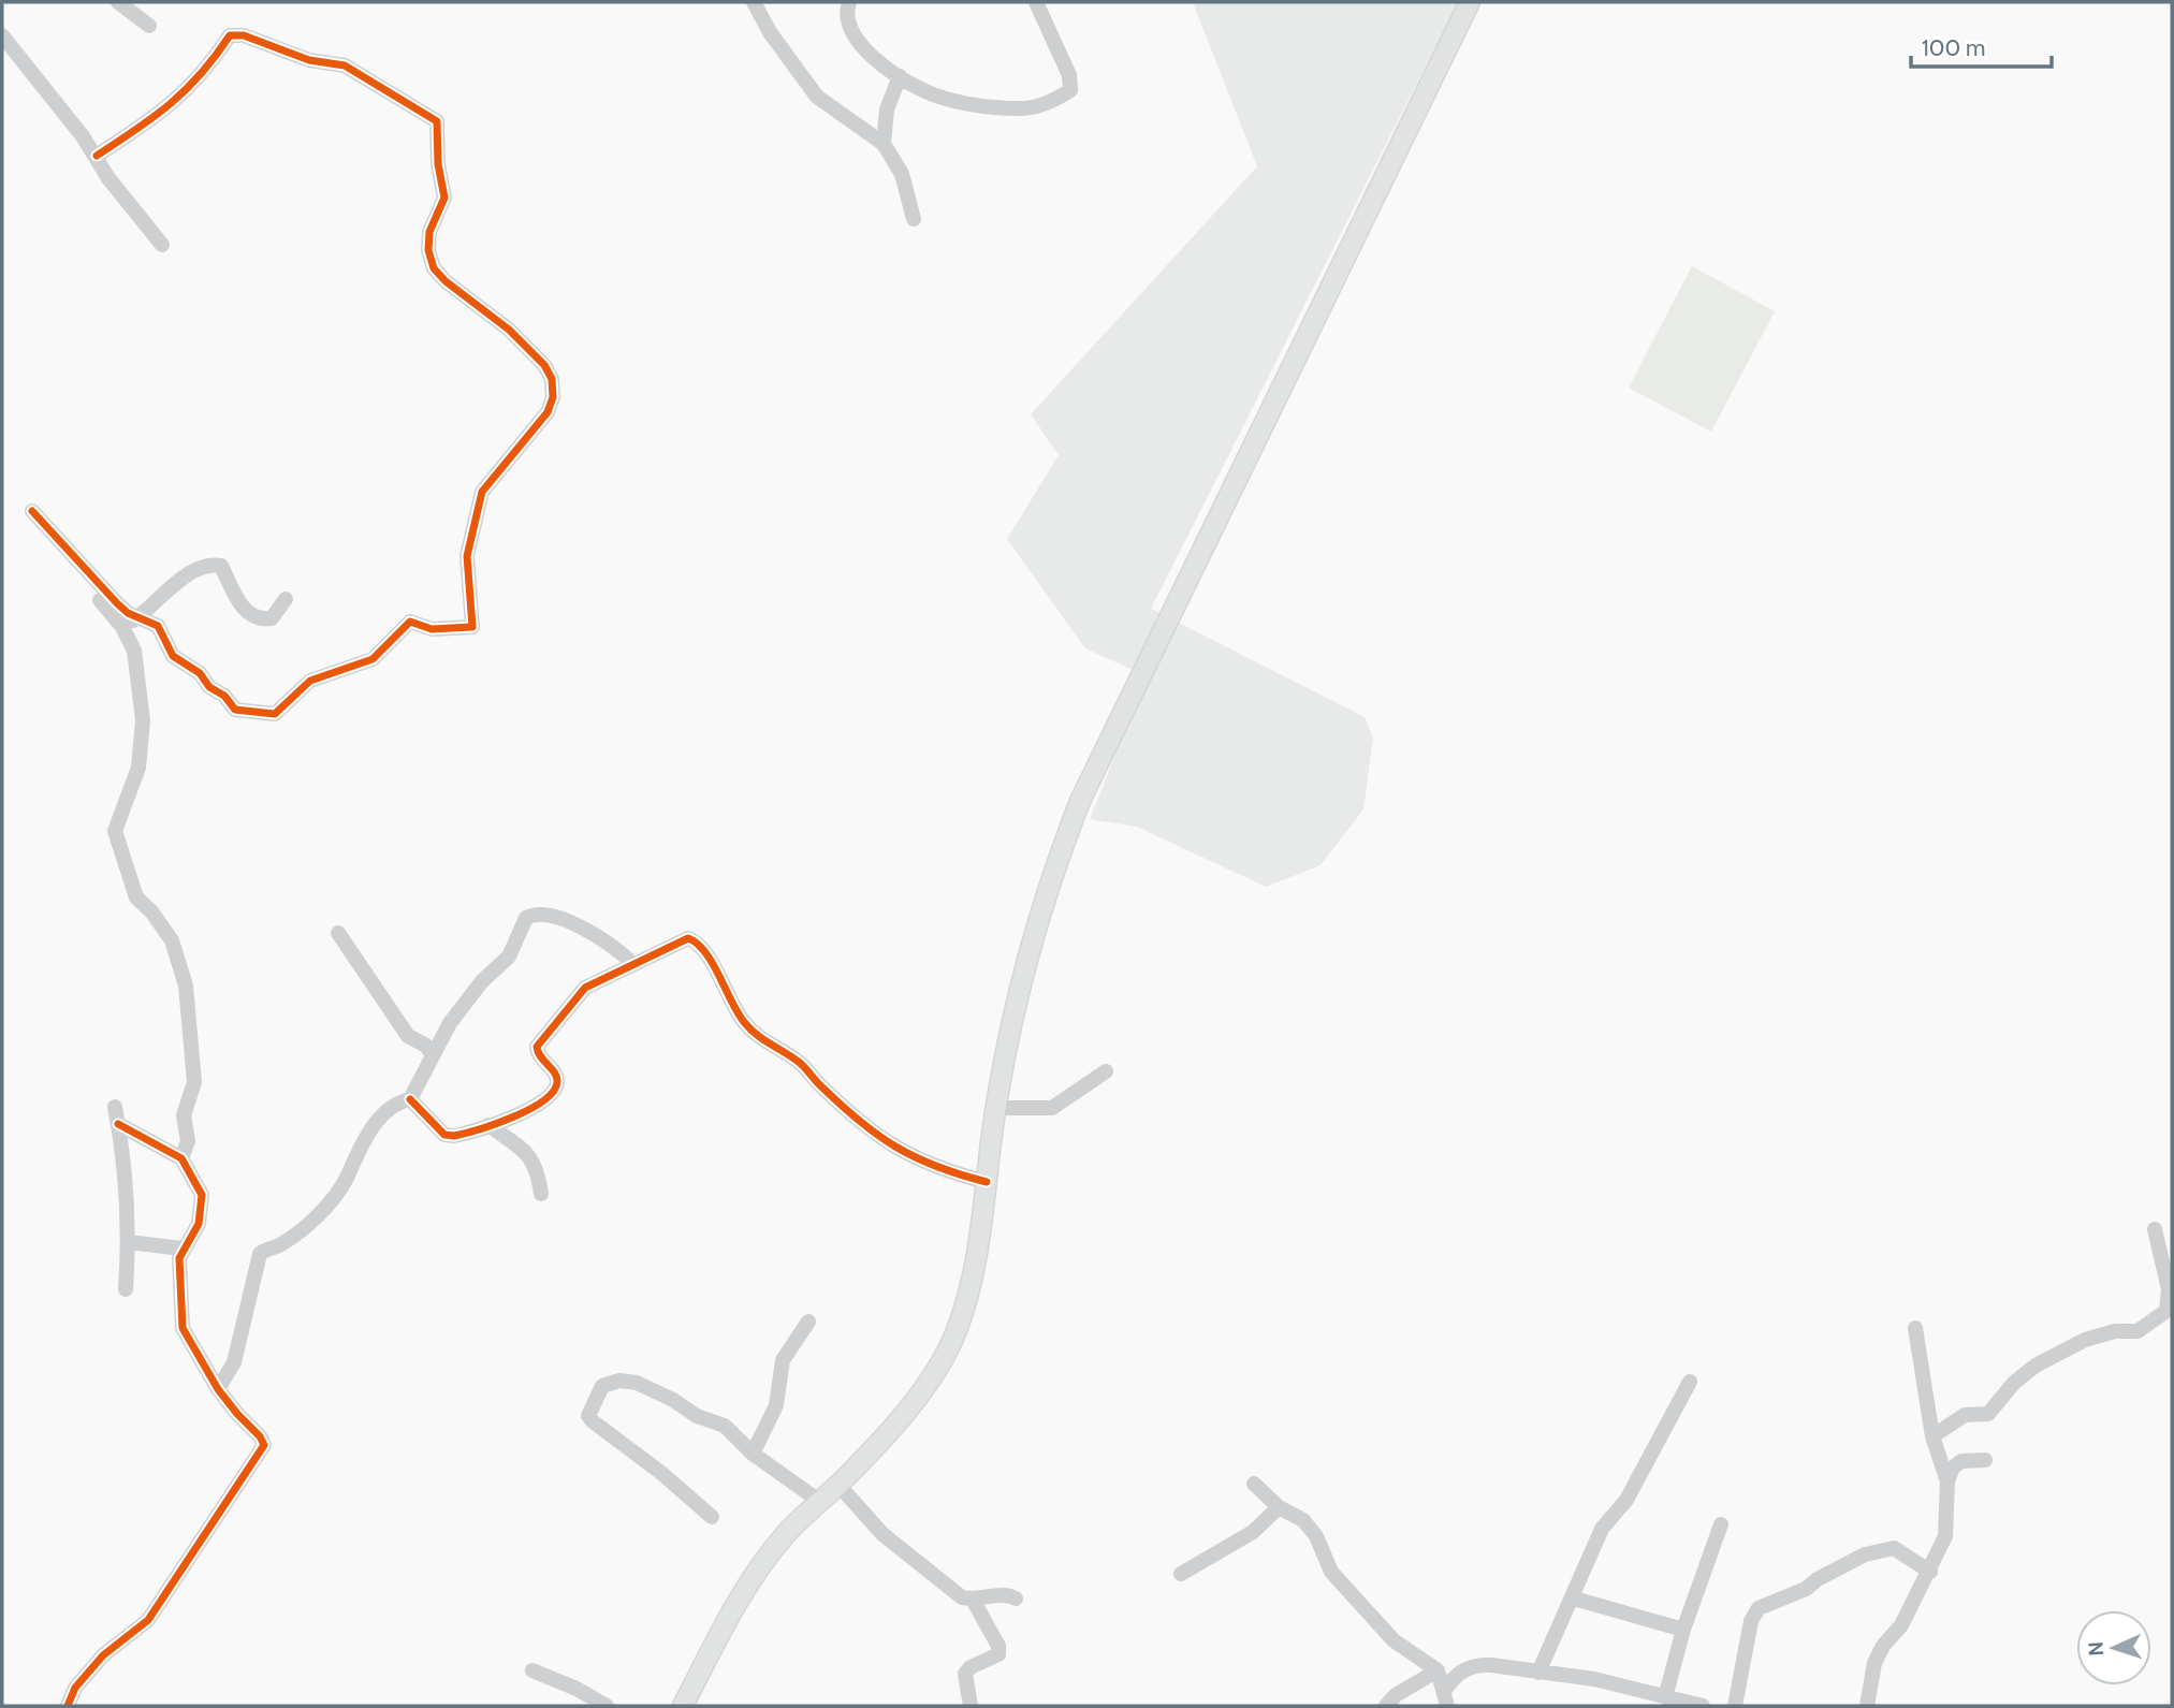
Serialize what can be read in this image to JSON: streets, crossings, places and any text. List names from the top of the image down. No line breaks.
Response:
{"scale_bar":"100 m","north":"left"}
